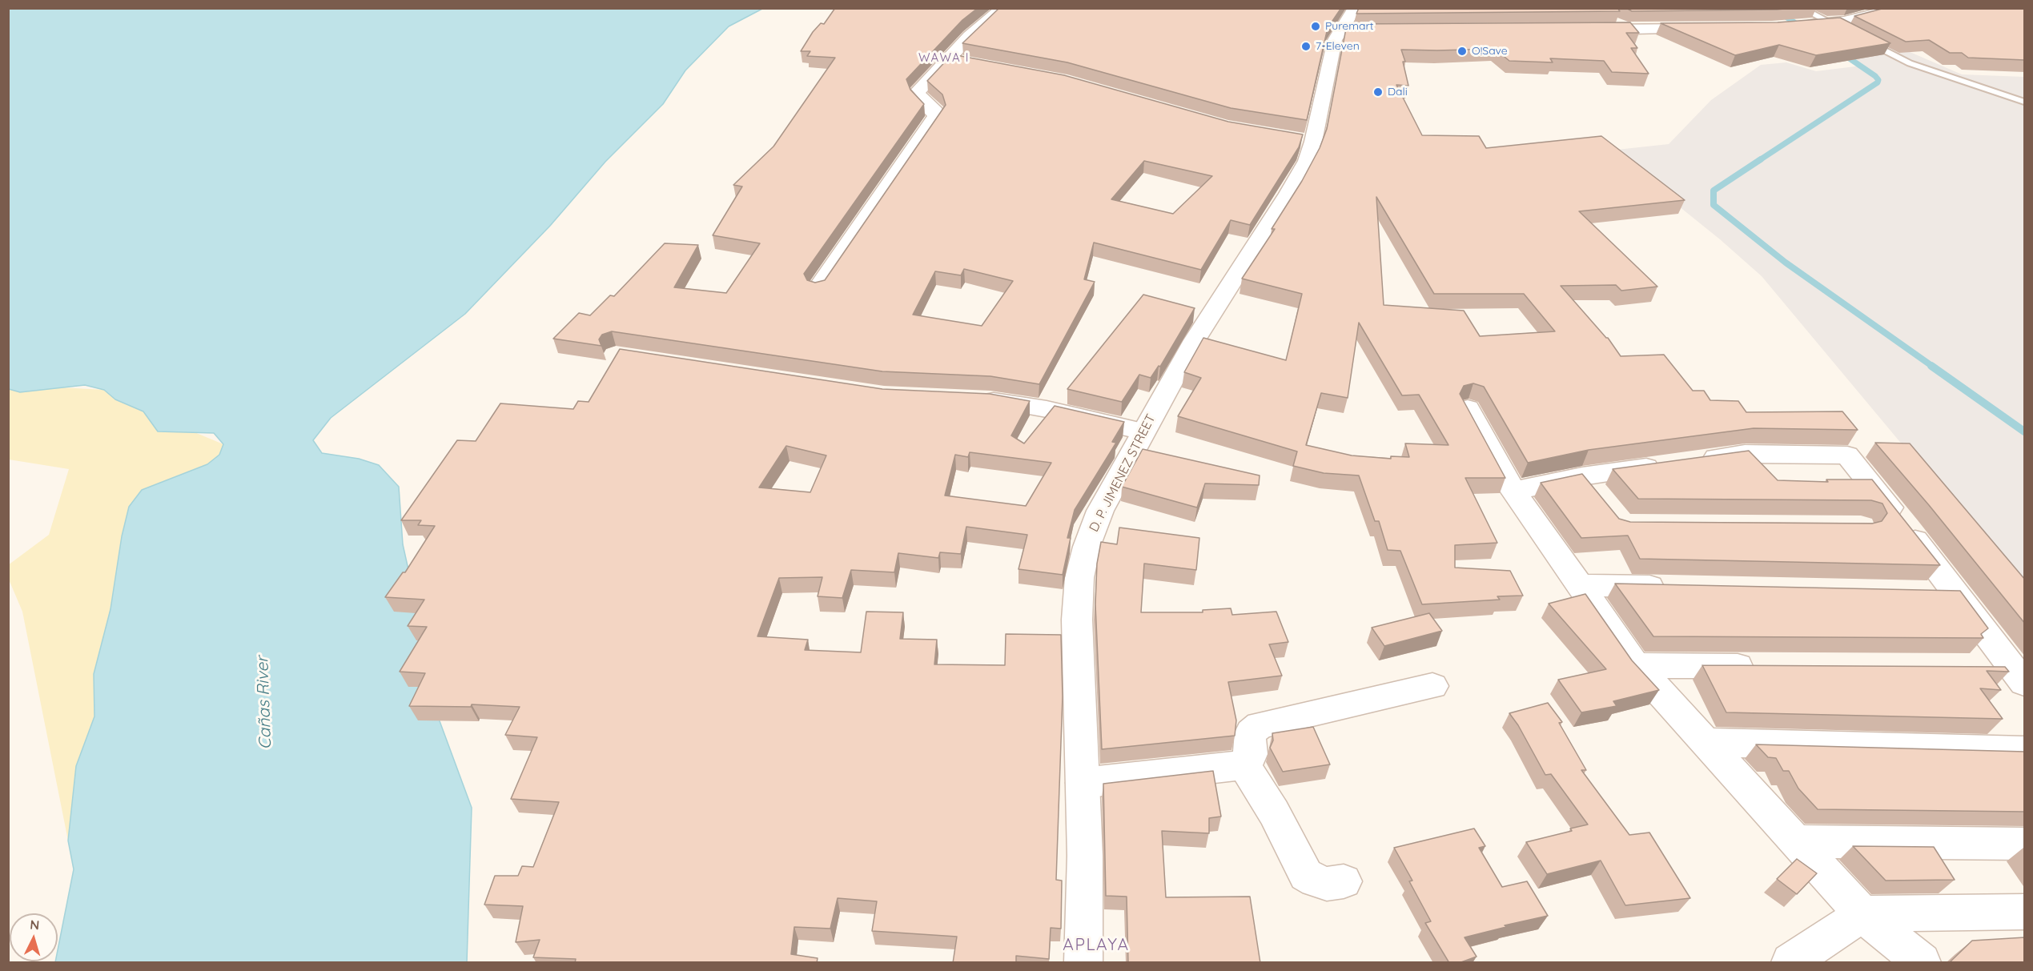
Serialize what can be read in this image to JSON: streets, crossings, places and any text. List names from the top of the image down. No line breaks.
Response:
{"streets":{"street":["D. P. JIMENEZ STREET"]},"districts":["WAWA I","APLAYA"],"water":["Cañas River"],"places":["Puremart","7-Eleven","O!Save","Dali"],"north":"top"}
